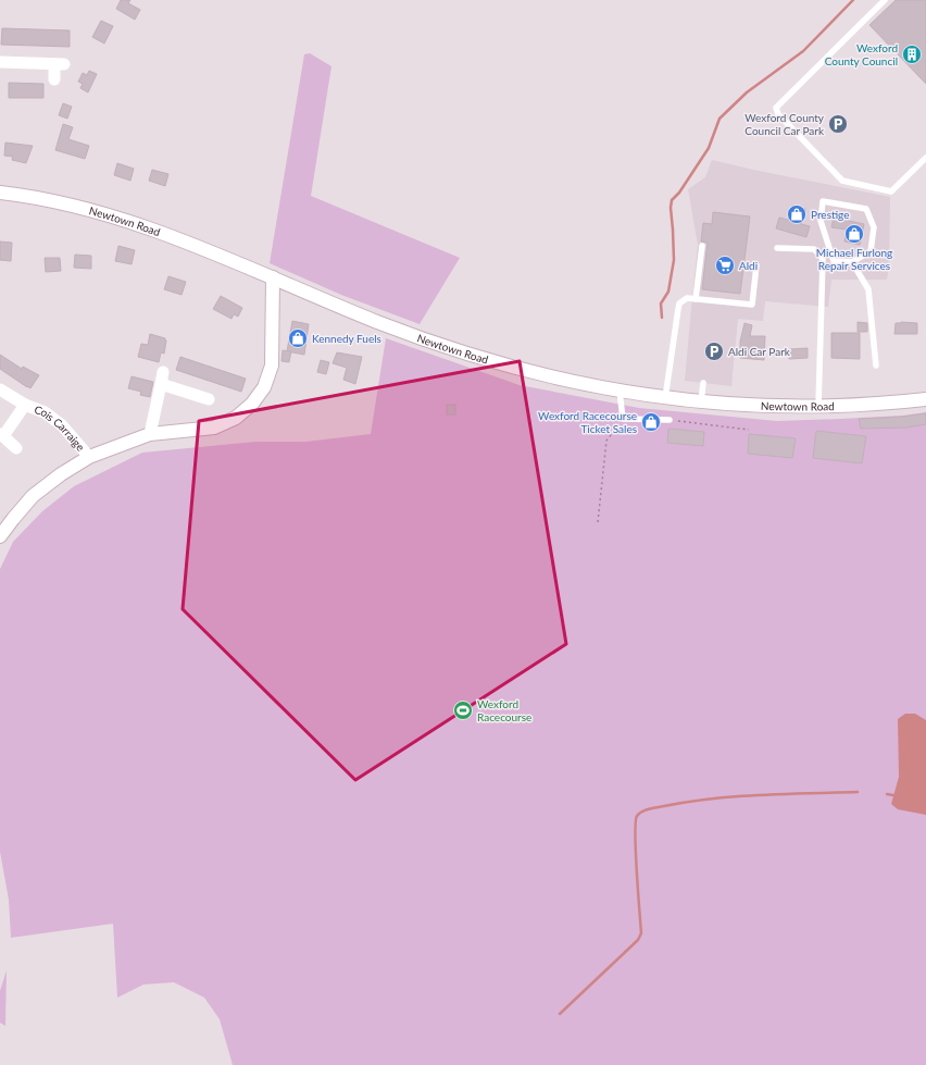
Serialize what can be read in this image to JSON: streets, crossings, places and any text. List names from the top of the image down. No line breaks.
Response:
{"streets":{"main road":["Newtown Road"],"street":["Cois Carraige"]},"places":{"building":["Wexford County Council"],"parking":["Wexford County Council Car Park","Aldi Car Park"],"shop":["Prestige","Michael Furlong Repair Services","Kennedy Fuels","Wexford Racecourse Ticket Sales"],"supermarket":["Aldi"],"sports":["Wexford Racecourse"]}}
